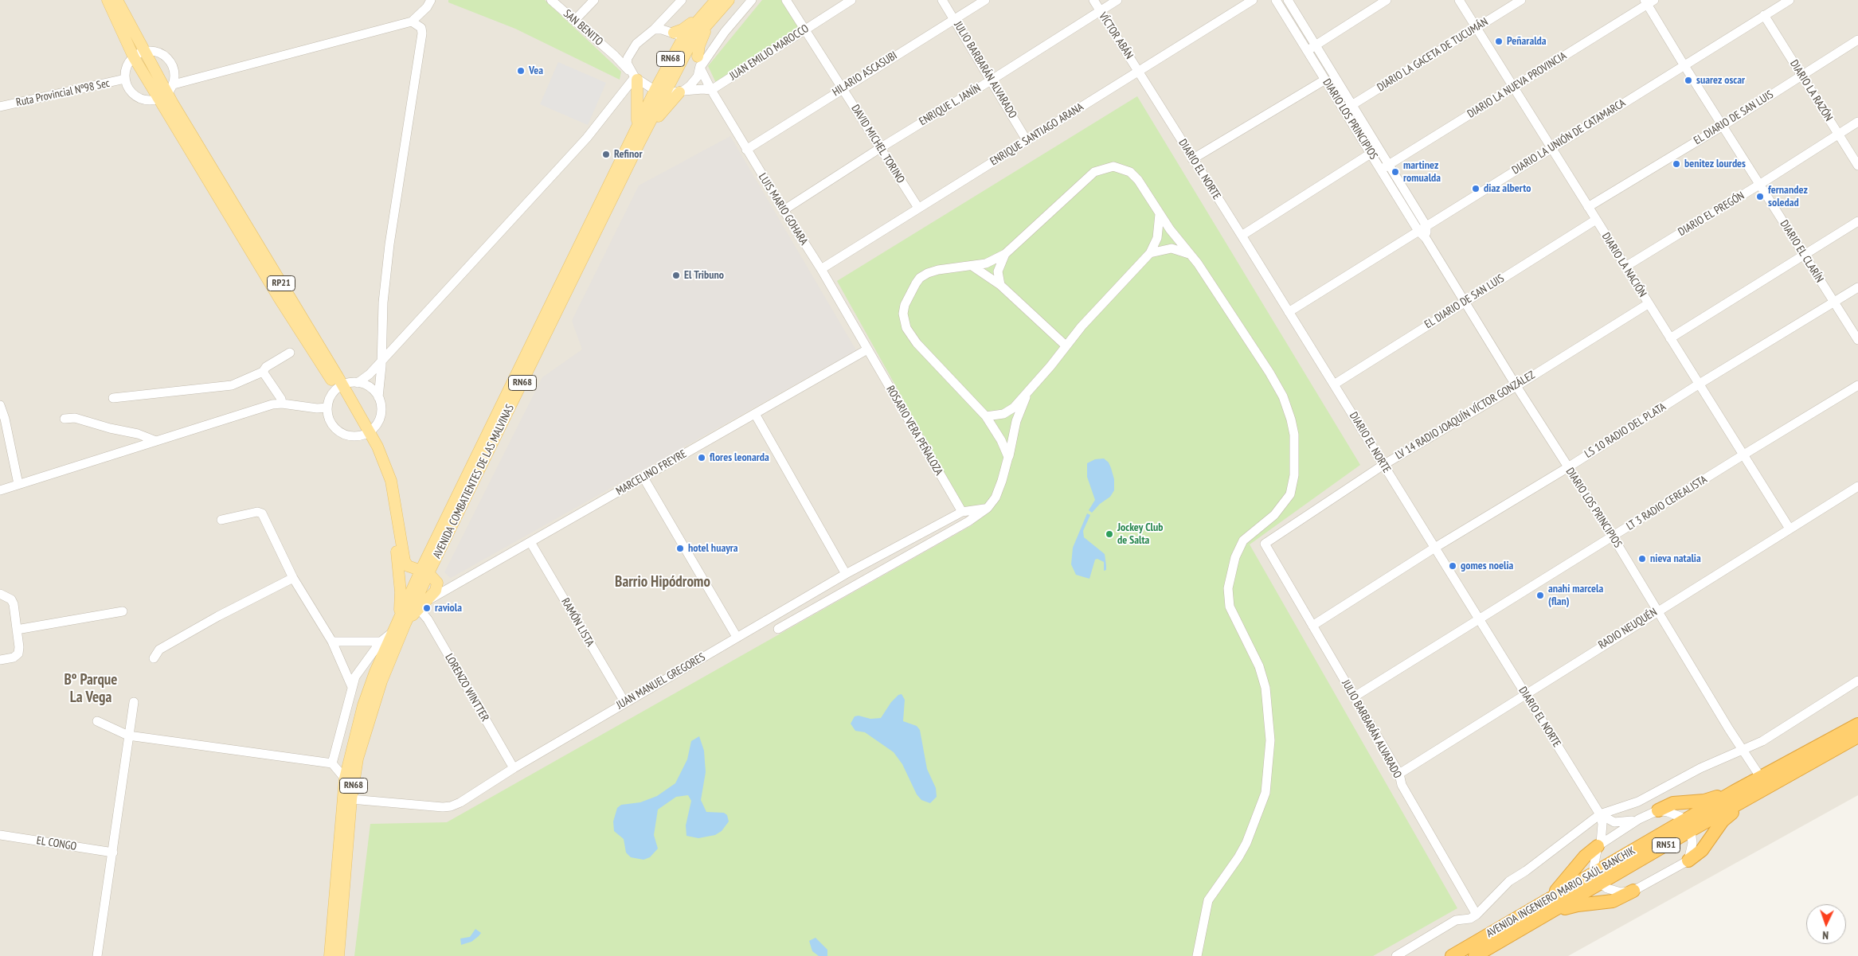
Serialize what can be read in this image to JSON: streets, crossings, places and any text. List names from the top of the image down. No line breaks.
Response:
{"streets":{"highway":["RN51","AVENIDA INGENIERO MARIO SAÚL BANCHIK"],"main road":["RN68","RP21","AVENIDA COMBATIENTES DE LAS MALVINAS"],"street":["SAN BENITO","VÍCTOR ABÁN","JUAN EMILIO MAROCCO","DIARIO LA GACETA DE TUCUMÁN","JULIO BARBARÁN ALVARADO","HILARIO ASCASUBI","DIARIO LA NUEVA PROVINCIA","DIARIO LA RAZÓN","Ruta Provincial Nº98 Sec","ENRIQUE L. JANÍN","EL DIARIO DE SAN LUIS","DIARIO LOS PRINCIPIOS","ENRIQUE SANTIAGO ARANA","DIARIO LA UNIÓN DE CATAMARCA","DAVID MICHEL TORINO","DIARIO EL NORTE","LUIS MARIO GOHARA","DIARIO EL PREGÓN","DIARIO EL CLARÍN","DIARIO LA NACIÓN","LV 14 RADIO JOAQUÍN VÍCTOR GONZÁLEZ","ROSARIO VERA PEÑALOZA","LS 10 RADIO DEL PLATA","MARCELINO FREYRE","LT 3 RADIO CEREALISTA","RAMÓN LISTA","RADIO NEUQUÉN","JUAN MANUEL GREGORES","LORENZO WINTTER","EL CONGO"]},"crossings":[["SAN BENITO","AVENIDA COMBATIENTES DE LAS MALVINAS"],["VÍCTOR ABÁN","ENRIQUE L. JANÍN"],["VÍCTOR ABÁN","ENRIQUE SANTIAGO ARANA"],["VÍCTOR ABÁN","DIARIO EL NORTE"],["JUAN EMILIO MAROCCO","DAVID MICHEL TORINO"],["JUAN EMILIO MAROCCO","LUIS MARIO GOHARA"],["DIARIO LA GACETA DE TUCUMÁN","DIARIO LOS PRINCIPIOS"],["DIARIO LA GACETA DE TUCUMÁN","DIARIO LA NACIÓN"],["JULIO BARBARÁN ALVARADO","HILARIO ASCASUBI"],["JULIO BARBARÁN ALVARADO","ENRIQUE L. JANÍN"],["JULIO BARBARÁN ALVARADO","ENRIQUE SANTIAGO ARANA"],["JULIO BARBARÁN ALVARADO","LV 14 RADIO JOAQUÍN VÍCTOR GONZÁLEZ"],["JULIO BARBARÁN ALVARADO","LS 10 RADIO DEL PLATA"],["JULIO BARBARÁN ALVARADO","LT 3 RADIO CEREALISTA"],["JULIO BARBARÁN ALVARADO","RADIO NEUQUÉN"],["HILARIO ASCASUBI","DAVID MICHEL TORINO"],["HILARIO ASCASUBI","LUIS MARIO GOHARA"],["DIARIO LA NUEVA PROVINCIA","DIARIO LOS PRINCIPIOS"],["DIARIO LA NUEVA PROVINCIA","DIARIO EL CLARÍN"],["DIARIO LA NUEVA PROVINCIA","DIARIO LA NACIÓN"],["DIARIO LA RAZÓN","EL DIARIO DE SAN LUIS"],["DIARIO LA RAZÓN","DIARIO LA UNIÓN DE CATAMARCA"],["DIARIO LA RAZÓN","DIARIO EL PREGÓN"],["ENRIQUE L. JANÍN","DAVID MICHEL TORINO"],["ENRIQUE L. JANÍN","LUIS MARIO GOHARA"],["EL DIARIO DE SAN LUIS","DIARIO LOS PRINCIPIOS"],["EL DIARIO DE SAN LUIS","DIARIO EL NORTE"],["EL DIARIO DE SAN LUIS","DIARIO EL CLARÍN"],["EL DIARIO DE SAN LUIS","DIARIO LA NACIÓN"],["DIARIO LOS PRINCIPIOS","DIARIO LA UNIÓN DE CATAMARCA"],["DIARIO LOS PRINCIPIOS","LV 14 RADIO JOAQUÍN VÍCTOR GONZÁLEZ"],["DIARIO LOS PRINCIPIOS","LS 10 RADIO DEL PLATA"],["DIARIO LOS PRINCIPIOS","LT 3 RADIO CEREALISTA"],["DIARIO LOS PRINCIPIOS","RADIO NEUQUÉN"],["DIARIO LOS PRINCIPIOS","AVENIDA INGENIERO MARIO SAÚL BANCHIK"],["ENRIQUE SANTIAGO ARANA","DAVID MICHEL TORINO"],["ENRIQUE SANTIAGO ARANA","DIARIO EL NORTE"],["ENRIQUE SANTIAGO ARANA","LUIS MARIO GOHARA"],["DIARIO LA UNIÓN DE CATAMARCA","DIARIO EL NORTE"],["DIARIO LA UNIÓN DE CATAMARCA","DIARIO EL CLARÍN"],["DIARIO LA UNIÓN DE CATAMARCA","DIARIO LA NACIÓN"],["DIARIO EL NORTE","LV 14 RADIO JOAQUÍN VÍCTOR GONZÁLEZ"],["DIARIO EL NORTE","LS 10 RADIO DEL PLATA"],["DIARIO EL NORTE","LT 3 RADIO CEREALISTA"],["DIARIO EL NORTE","RADIO NEUQUÉN"],["LUIS MARIO GOHARA","ROSARIO VERA PEÑALOZA"],["LUIS MARIO GOHARA","MARCELINO FREYRE"],["LUIS MARIO GOHARA","AVENIDA COMBATIENTES DE LAS MALVINAS"],["DIARIO EL PREGÓN","DIARIO EL CLARÍN"],["DIARIO EL PREGÓN","DIARIO LA NACIÓN"],["DIARIO EL CLARÍN","LS 10 RADIO DEL PLATA"],["DIARIO LA NACIÓN","LV 14 RADIO JOAQUÍN VÍCTOR GONZÁLEZ"],["DIARIO LA NACIÓN","LS 10 RADIO DEL PLATA"],["DIARIO LA NACIÓN","LT 3 RADIO CEREALISTA"],["DIARIO LA NACIÓN","RADIO NEUQUÉN"],["RP21","AVENIDA COMBATIENTES DE LAS MALVINAS"],["ROSARIO VERA PEÑALOZA","MARCELINO FREYRE"],["ROSARIO VERA PEÑALOZA","JUAN MANUEL GREGORES"],["MARCELINO FREYRE","RAMÓN LISTA"],["AVENIDA COMBATIENTES DE LAS MALVINAS","JUAN MANUEL GREGORES"],["RAMÓN LISTA","JUAN MANUEL GREGORES"],["JUAN MANUEL GREGORES","LORENZO WINTTER"]],"districts":["Barrio Hipódromo","Bº Parque La Vega"],"places":["Peñaralda","Vea","suarez oscar","Refinor","benitez lourdes","martinez romualda","diaz alberto","fernandez soledad","El Tribuno","flores leonarda","Jockey Club de Salta","hotel huayra","nieva natalia","gomes noelia","anahi marcela (flan)","raviola"],"north":"bottom"}
